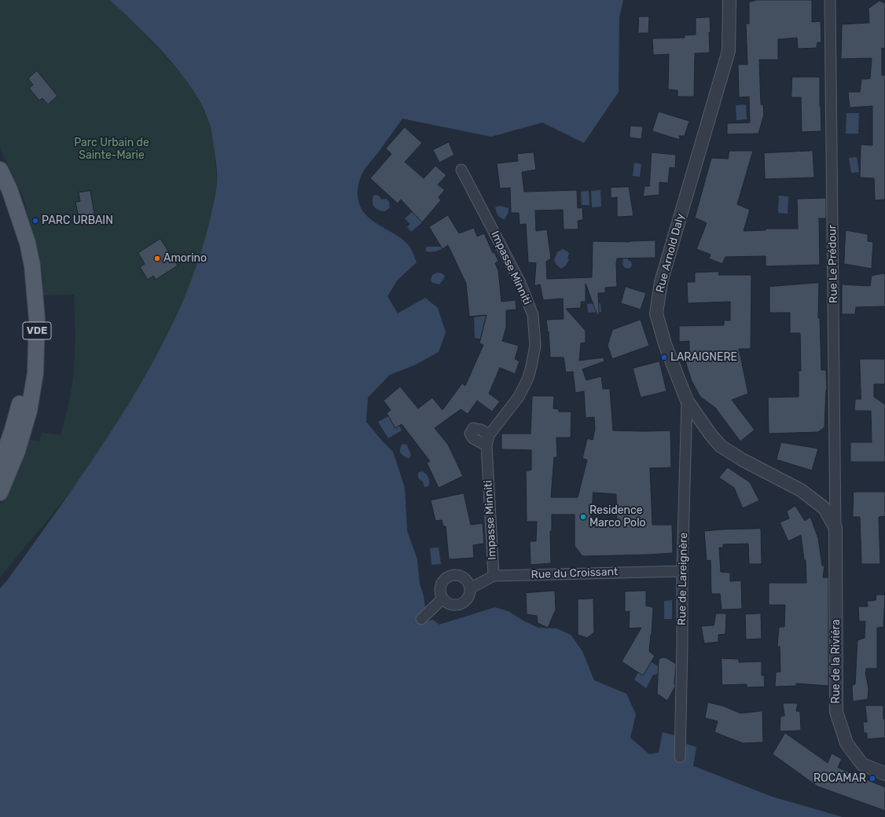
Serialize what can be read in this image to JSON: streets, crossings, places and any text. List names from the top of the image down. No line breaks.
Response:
{"streets":{"main road":["VDE"],"street":["Rue Arnold Daly","Rue Le Prédour","Impasse Minniti","Rue du Croissant","Rue de Lareignère","Rue de la Riviéra"]},"crossings":[["Rue Arnold Daly","Rue Le Prédour"],["Rue Arnold Daly","Rue de Lareignère"],["Rue Arnold Daly","Rue de la Riviéra"],["Rue Le Prédour","Rue de la Riviéra"],["Impasse Minniti","Rue du Croissant"],["Rue du Croissant","Rue de Lareignère"]],"parks":["Parc Urbain de Sainte-Marie"],"places":["PARC URBAIN","Amorino","LARAIGNERE","Residence Marco Polo","ROCAMAR"]}
